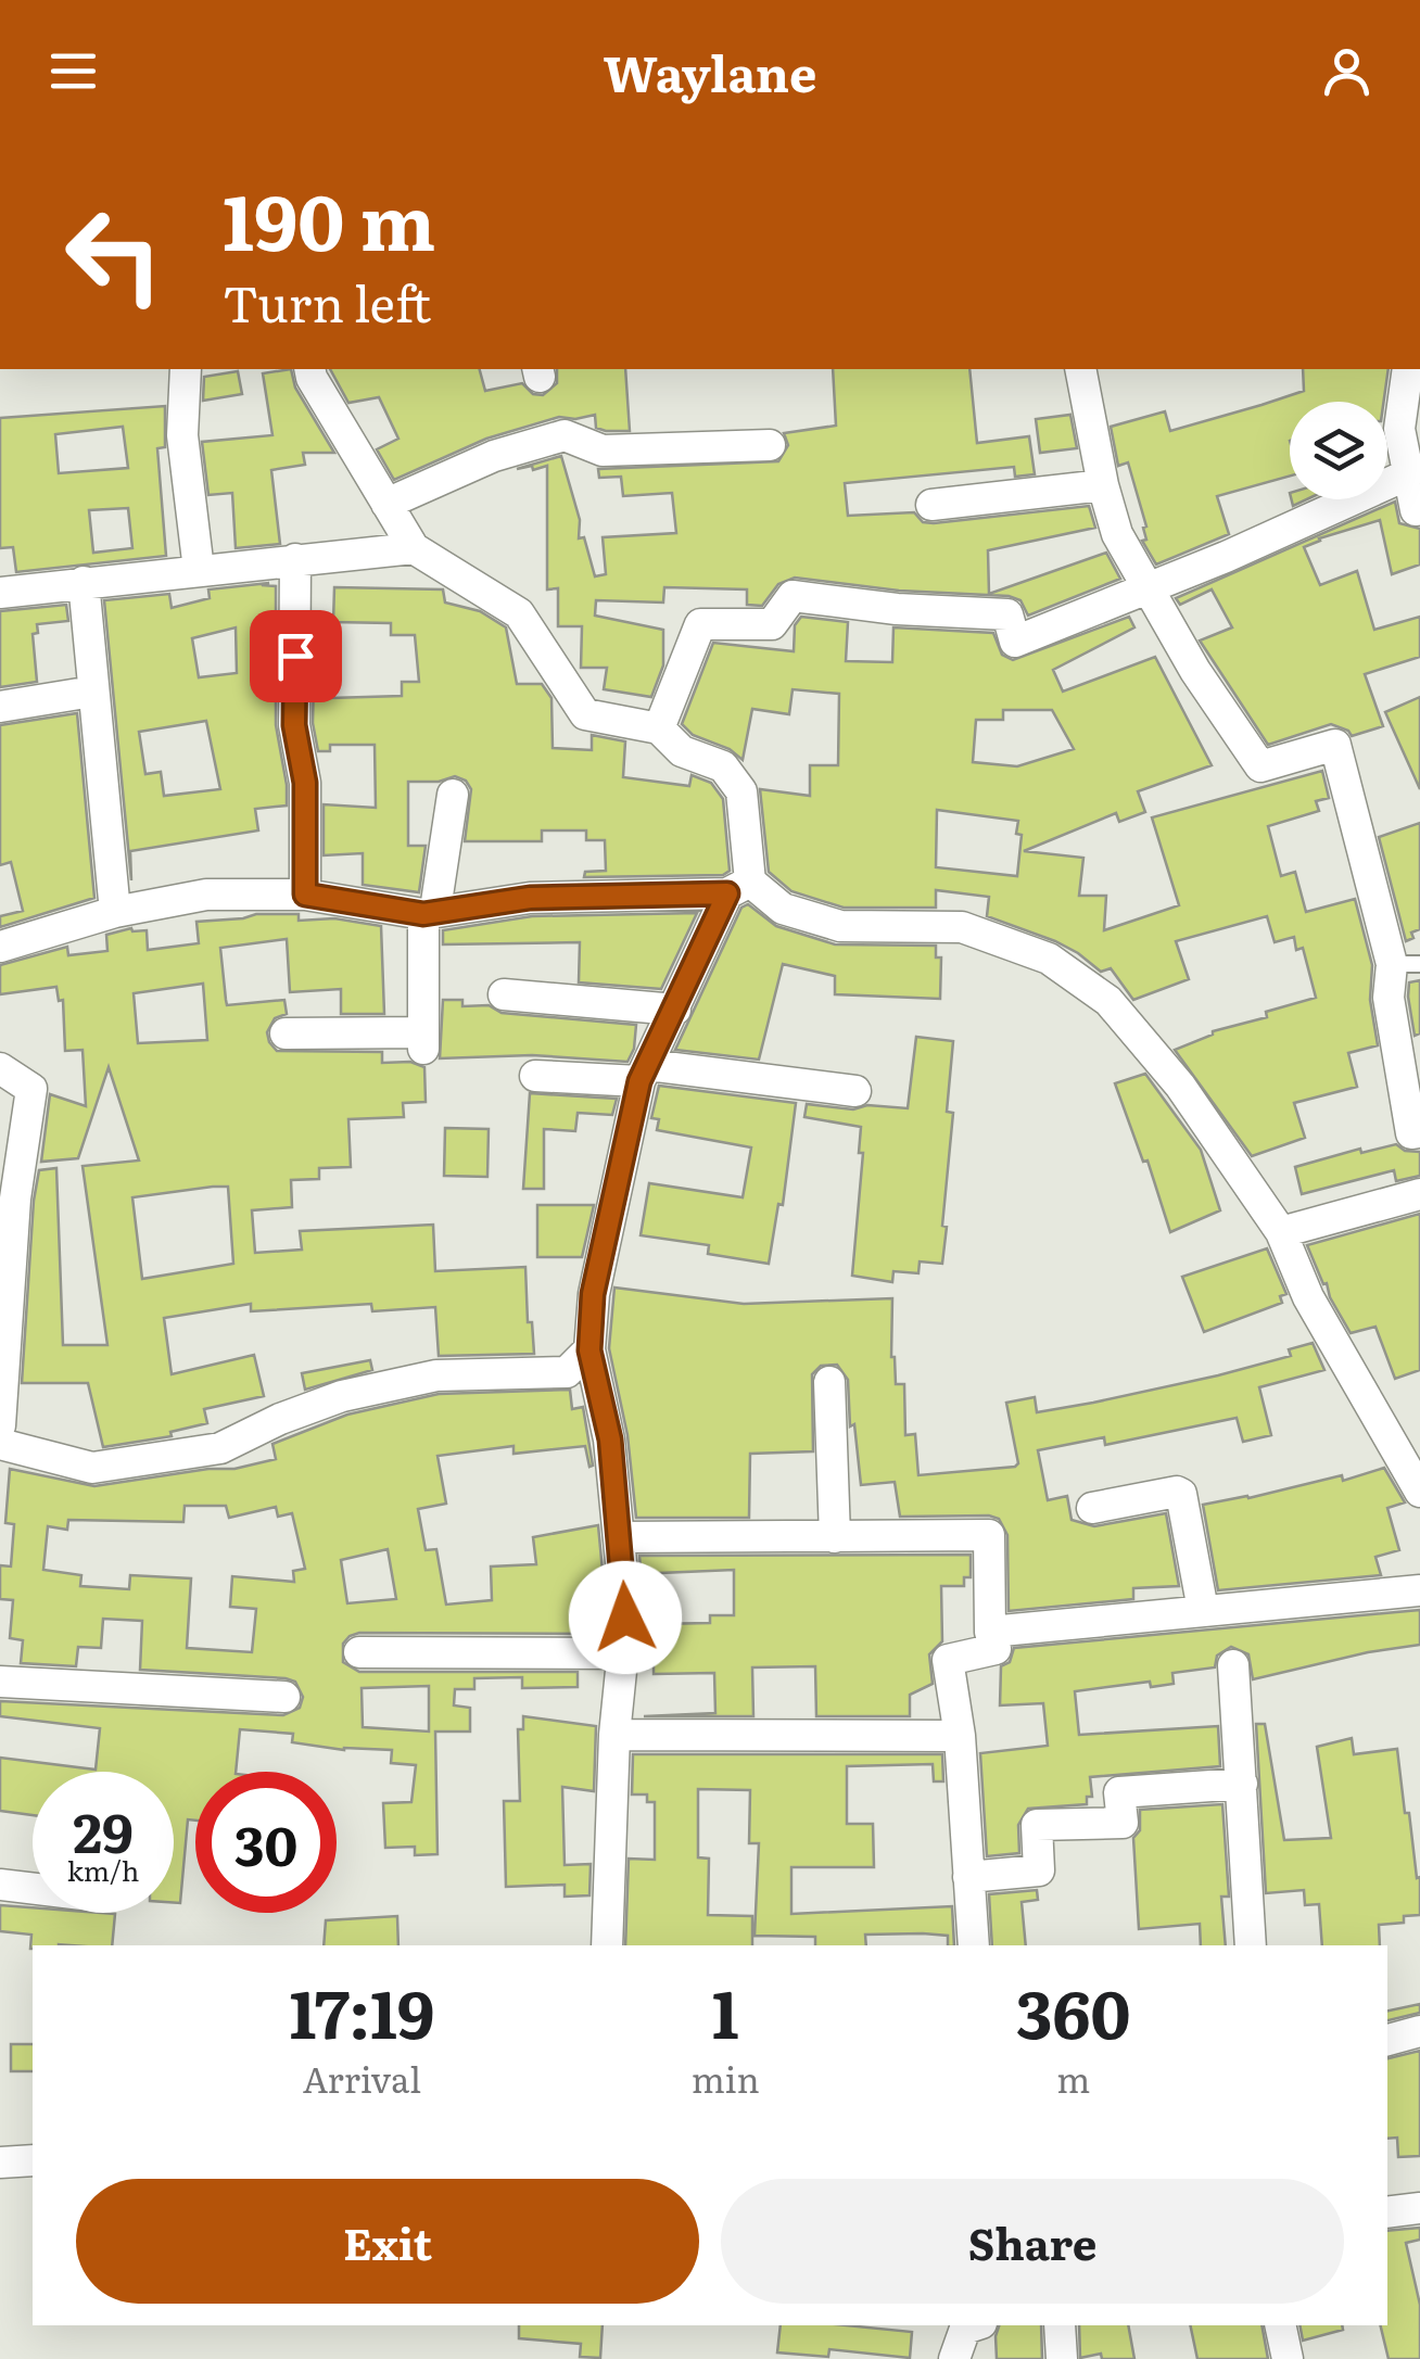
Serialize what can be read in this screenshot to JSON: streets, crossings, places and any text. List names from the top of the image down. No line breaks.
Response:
{"page":{"header":"Waylane","turn":["190 m","Turn left"],"speed":"29 km/h","limit":"30","eta":["17:19","Arrival","1","min","360","m"],"buttons":["Exit","Share"]}}
